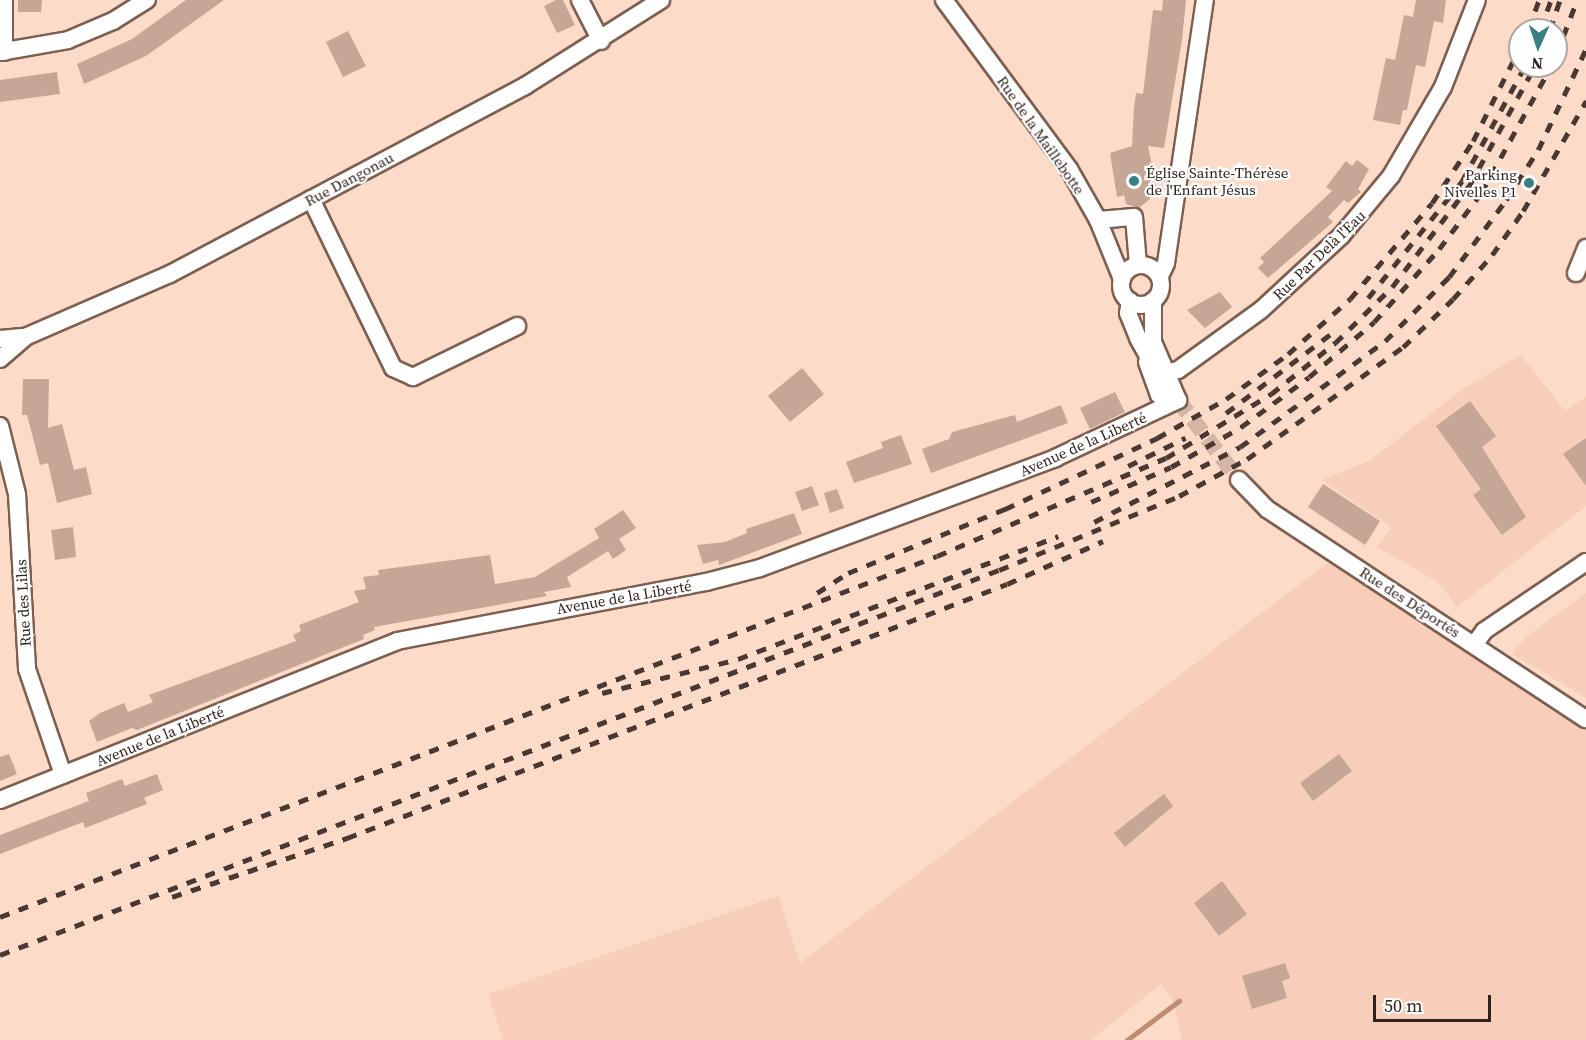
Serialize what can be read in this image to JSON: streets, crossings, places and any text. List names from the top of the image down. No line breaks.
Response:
{"streets":{"street":["Rue de la Maillebotte","Rue Dangonau","Rue Par Delà l'Eau","Avenue de la Liberté","Rue des Déportés","Rue des Lilas"]},"crossings":[["Avenue de la Liberté","Rue des Lilas"]],"places":["Église Sainte-Thérèse de l'Enfant Jésus","Parking Nivelles P1"],"scale_bar":"50 m","north":"bottom"}
